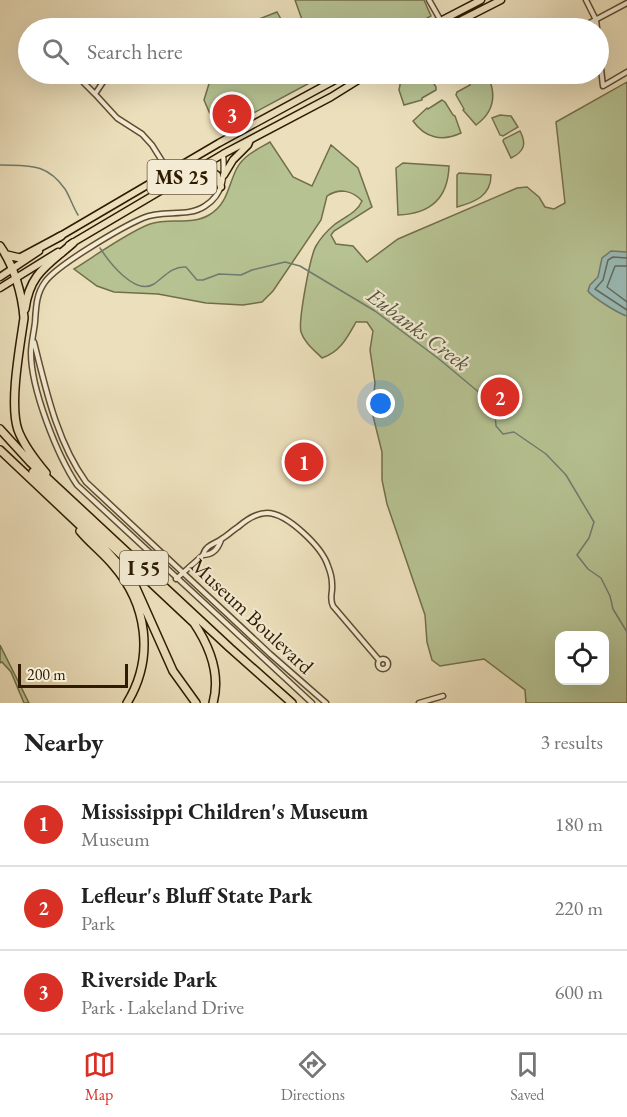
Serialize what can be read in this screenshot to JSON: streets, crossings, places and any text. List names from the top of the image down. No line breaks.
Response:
{"streets":{"highway":["MS 25","I 55"],"street":["Museum Boulevard"]},"crossings":[["MS 25","Museum Boulevard"]],"water":["Eubanks Creek"],"scale_bar":"200 m","page":{"search":"Search here","pins":["3","2","1"],"scale":"200 m","heading":["Nearby","3 results"],"list":[{"mark":"1","name":"Mississippi Children's Museum","note":"Museum","value":"180 m"},{"mark":"2","name":"Lefleur's Bluff State Park","note":"Park","value":"220 m"},{"mark":"3","name":"Riverside Park","note":"Park · Lakeland Drive","value":"600 m"}],"nav":["Map","Directions","Saved"]}}
